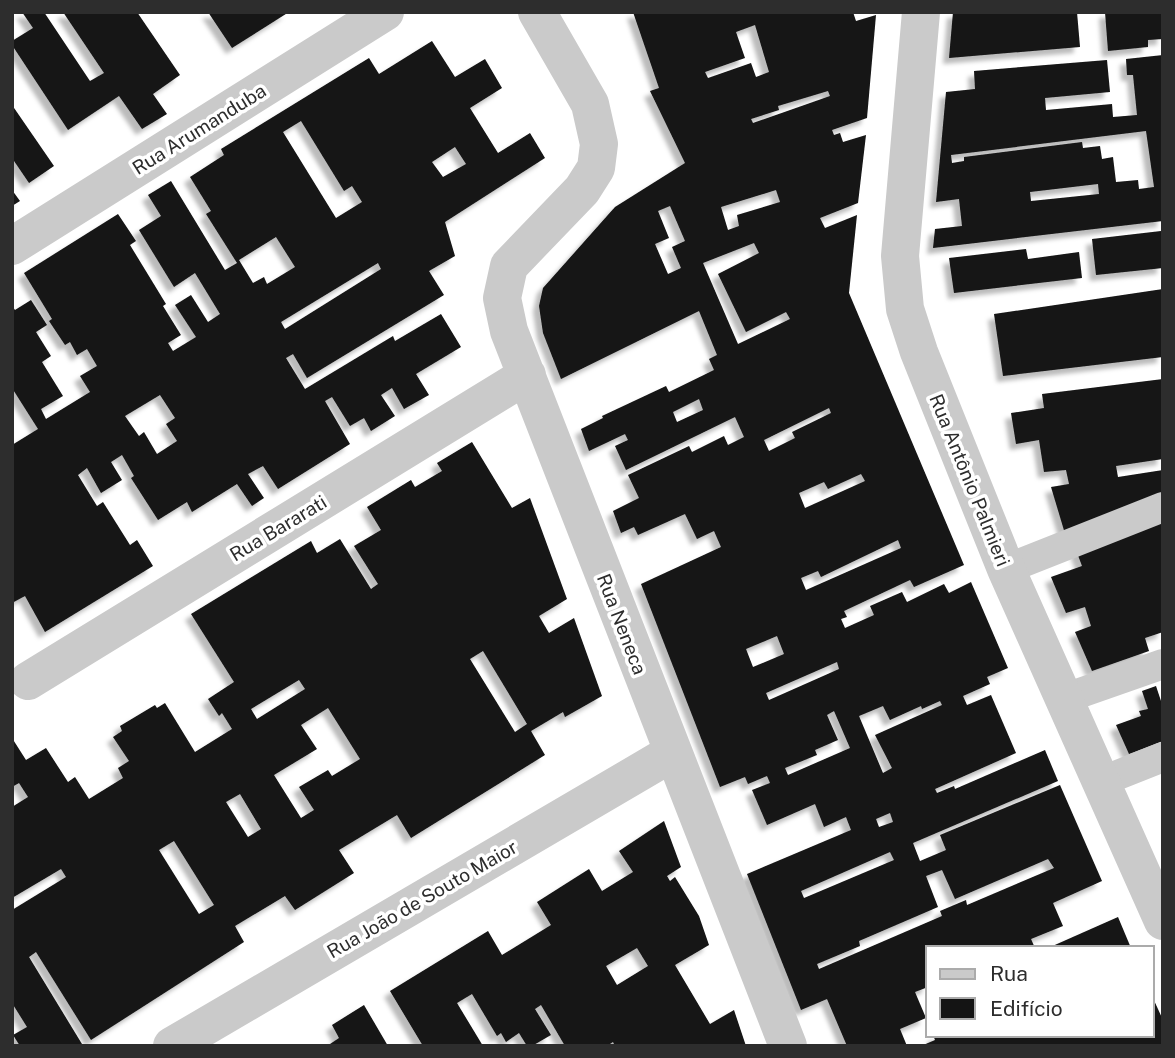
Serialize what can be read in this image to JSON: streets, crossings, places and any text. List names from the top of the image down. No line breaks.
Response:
{"streets":{"street":["Rua Arumanduba","Rua Antônio Palmieri","Rua Bararati","Rua Neneca","Rua João de Souto Maior"]},"crossings":[["Rua Bararati","Rua Neneca"],["Rua Neneca","Rua João de Souto Maior"]],"legend":["Rua","Edifício"]}
